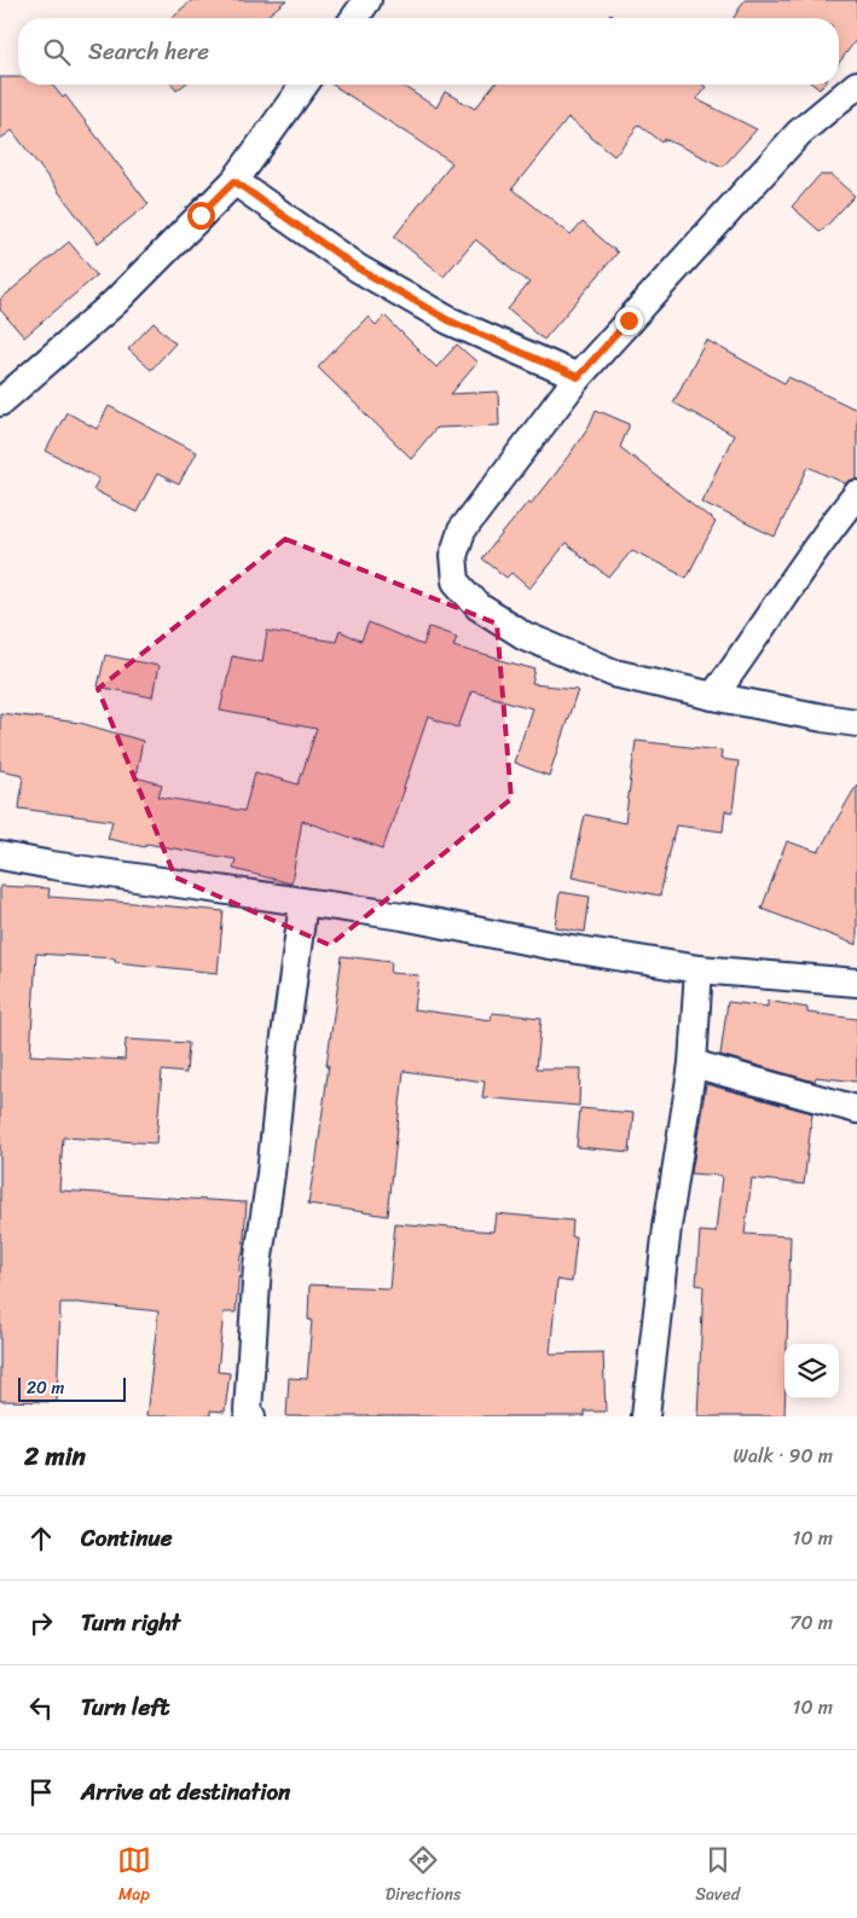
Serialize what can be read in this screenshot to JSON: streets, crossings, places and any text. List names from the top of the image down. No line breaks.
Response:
{"scale_bar":"20 m","page":{"search":"Search here","scale":"20 m","heading":["2 min","Walk · 90 m"],"list":[["Continue","10 m"],["Turn right","70 m"],["Turn left","10 m"],"Arrive at destination"],"nav":["Map","Directions","Saved"]}}
